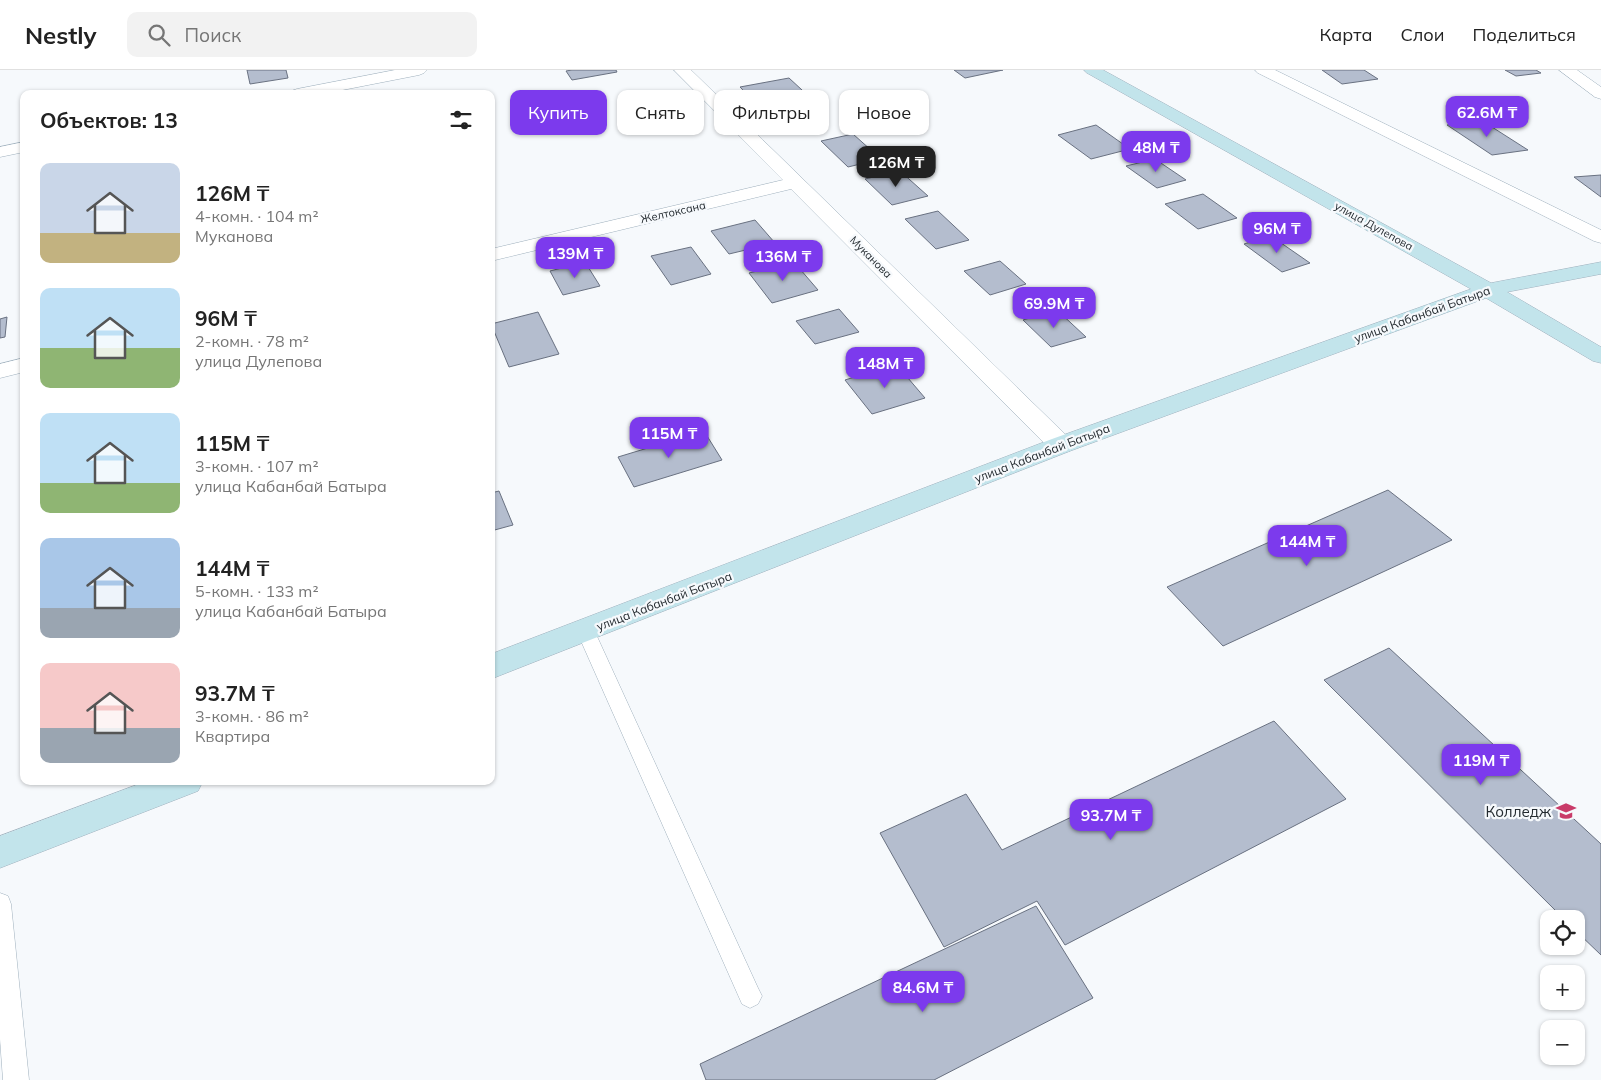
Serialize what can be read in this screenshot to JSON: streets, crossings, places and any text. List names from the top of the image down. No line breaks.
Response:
{"streets":{"street":["Желтоксана","улица Дулепова","Муканова","улица Кабанбай Батыра"]},"crossings":[["Желтоксана","Муканова"],["улица Дулепова","улица Кабанбай Батыра"],["Муканова","улица Кабанбай Батыра"]],"places":{"school or university":["Колледж"]},"page":{"header":"Nestly","search":"Поиск","nav":["Карта","Слои","Поделиться"],"chip":["Купить","Снять","Фильтры","Новое"],"heading":"Объектов: 13","price":["62.6M ₸","48M ₸","126M ₸","96M ₸","139M ₸","136M ₸","69.9M ₸","148M ₸","115M ₸","144M ₸","119M ₸","93.7M ₸","84.6M ₸"],"list":[{"name":"126M ₸","note":"4-комн. · 104 m² · Муканова"},{"name":"96M ₸","note":"2-комн. · 78 m² · улица Дулепова"},{"name":"115M ₸","note":"3-комн. · 107 m² · улица Кабанбай Батыра"},{"name":"144M ₸","note":"5-комн. · 133 m² · улица Кабанбай Батыра"},{"name":"93.7M ₸","note":"3-комн. · 86 m² · Квартира"}],"map_buttons":["+","−"]}}
